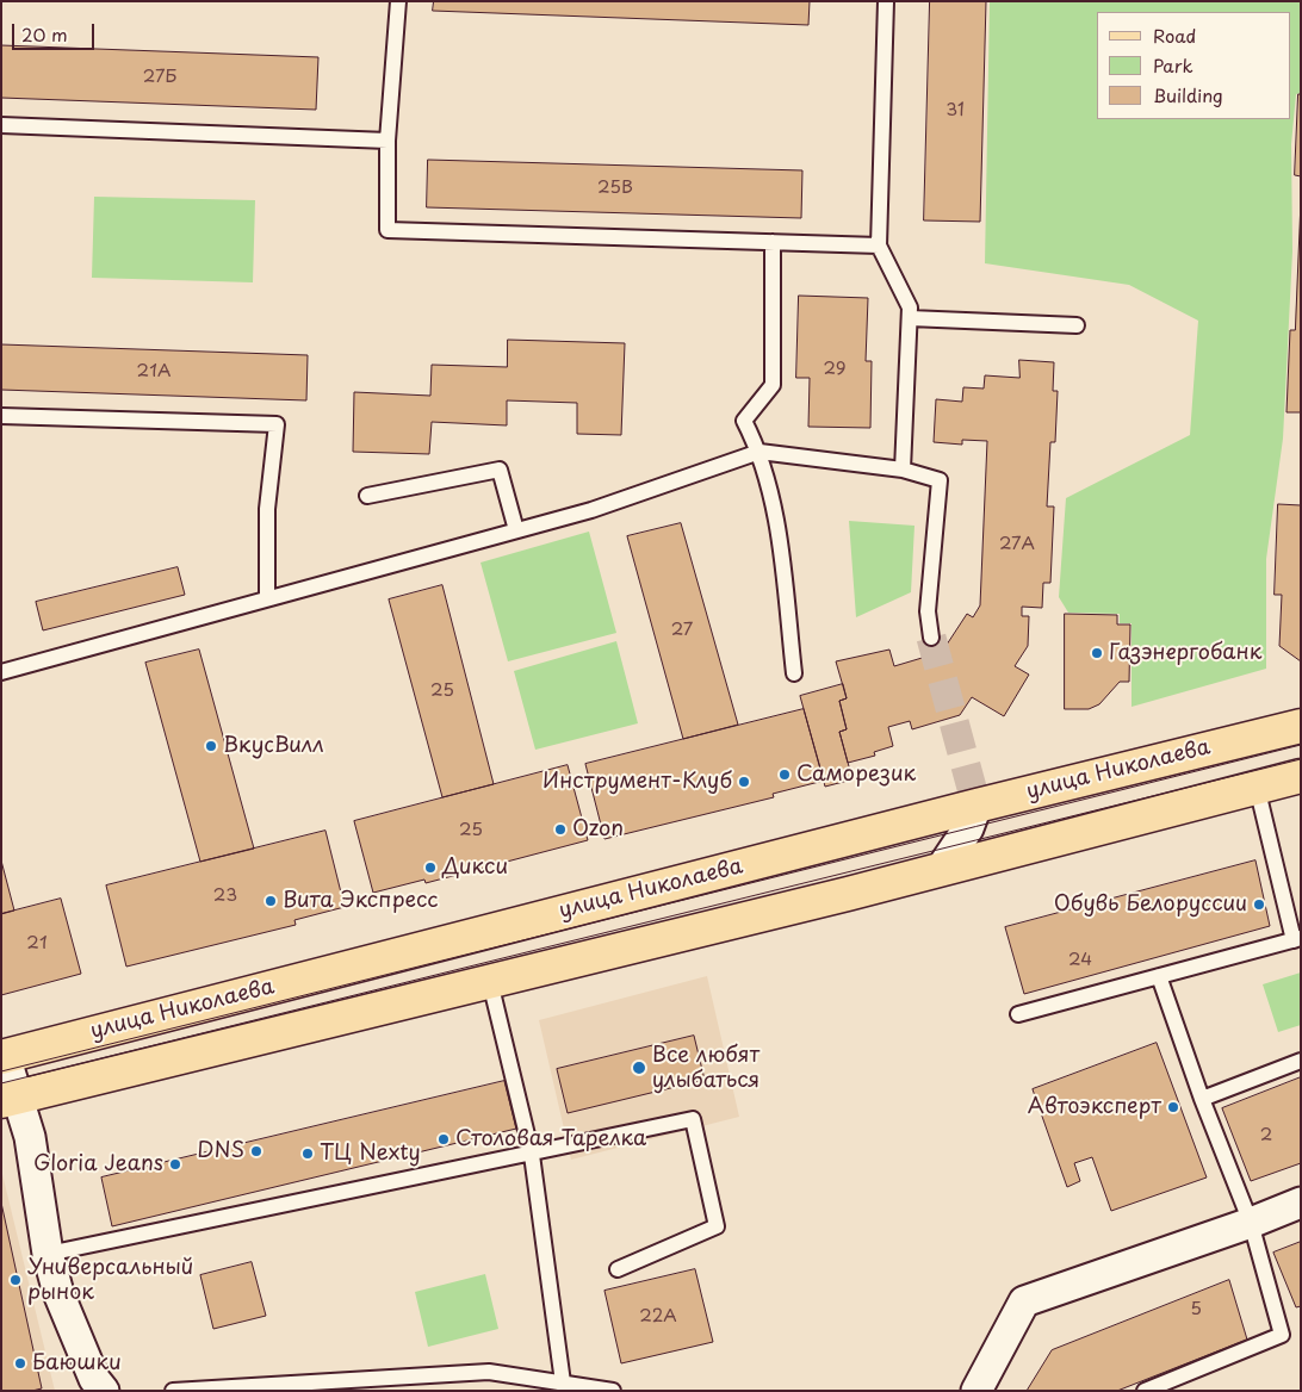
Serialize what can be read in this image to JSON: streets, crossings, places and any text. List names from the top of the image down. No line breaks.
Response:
{"streets":{"main road":["улица Николаева"]},"places":["Газэнергобанк","ВкусВилл","Саморезик","Инструмент-Клуб","Ozon","Дикси","Вита Экспресс","Обувь Белоруссии","Все любят улыбаться","Автоэксперт","Столовая Тарелка","DNS","ТЦ Nexty","Gloria Jeans","Универсальный рынок","Баюшки"],"house_numbers":["27Б","31","25В","29","21А","27А","27","25","25","23","21","24","2","5","22А"],"legend":["Road","Park","Building"],"scale_bar":"20 m"}
